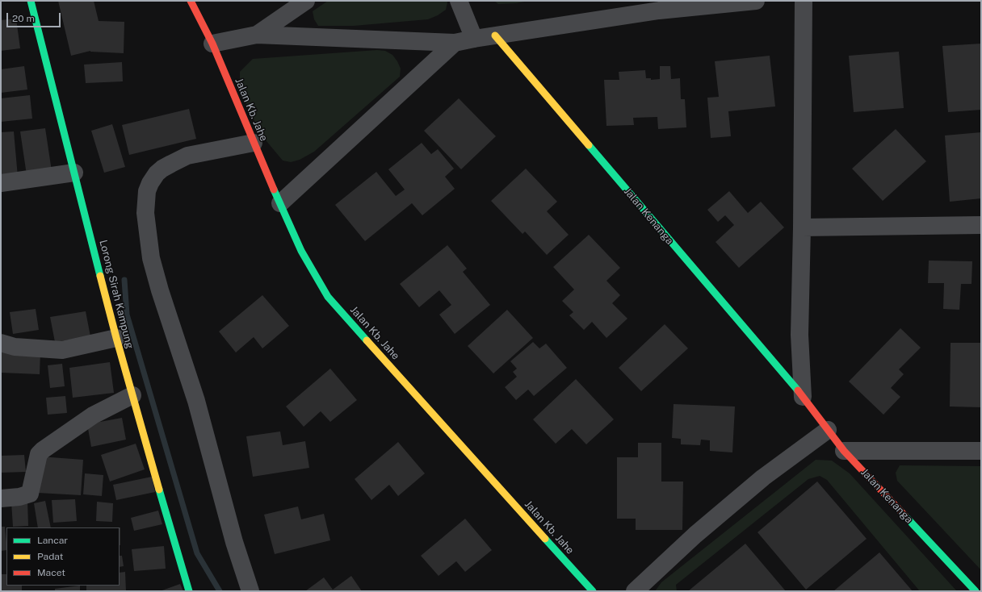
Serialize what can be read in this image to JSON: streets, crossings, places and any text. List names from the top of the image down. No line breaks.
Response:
{"streets":{"street":["Jalan Kb. Jahe","Jalan Kenanga","Lorong Sirah Kampung"]},"legend":["Lancar","Padat","Macet"],"scale_bar":"20 m"}
